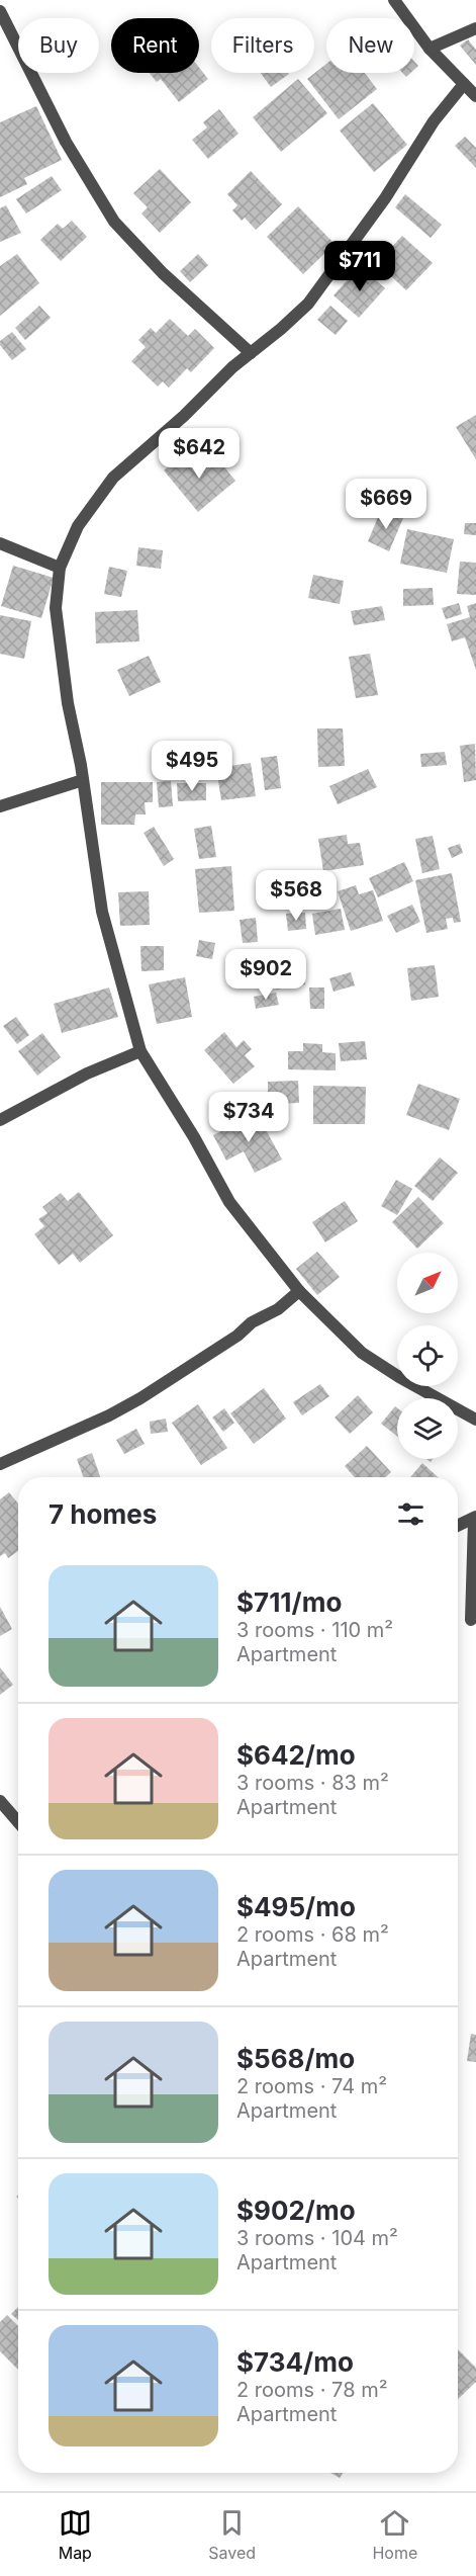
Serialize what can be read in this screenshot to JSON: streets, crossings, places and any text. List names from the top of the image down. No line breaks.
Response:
{"north":"top right","page":{"chip":["Buy","Rent","Filters","New"],"price":["$711","$642","$669","$495","$568","$902","$734"],"heading":"7 homes","list":[{"name":"$711/mo","note":"3 rooms · 110 m² · Apartment"},{"name":"$642/mo","note":"3 rooms · 83 m² · Apartment"},{"name":"$495/mo","note":"2 rooms · 68 m² · Apartment"},{"name":"$568/mo","note":"2 rooms · 74 m² · Apartment"},{"name":"$902/mo","note":"3 rooms · 104 m² · Apartment"},{"name":"$734/mo","note":"2 rooms · 78 m² · Apartment"}],"tabs":["Map","Saved","Home"]}}
